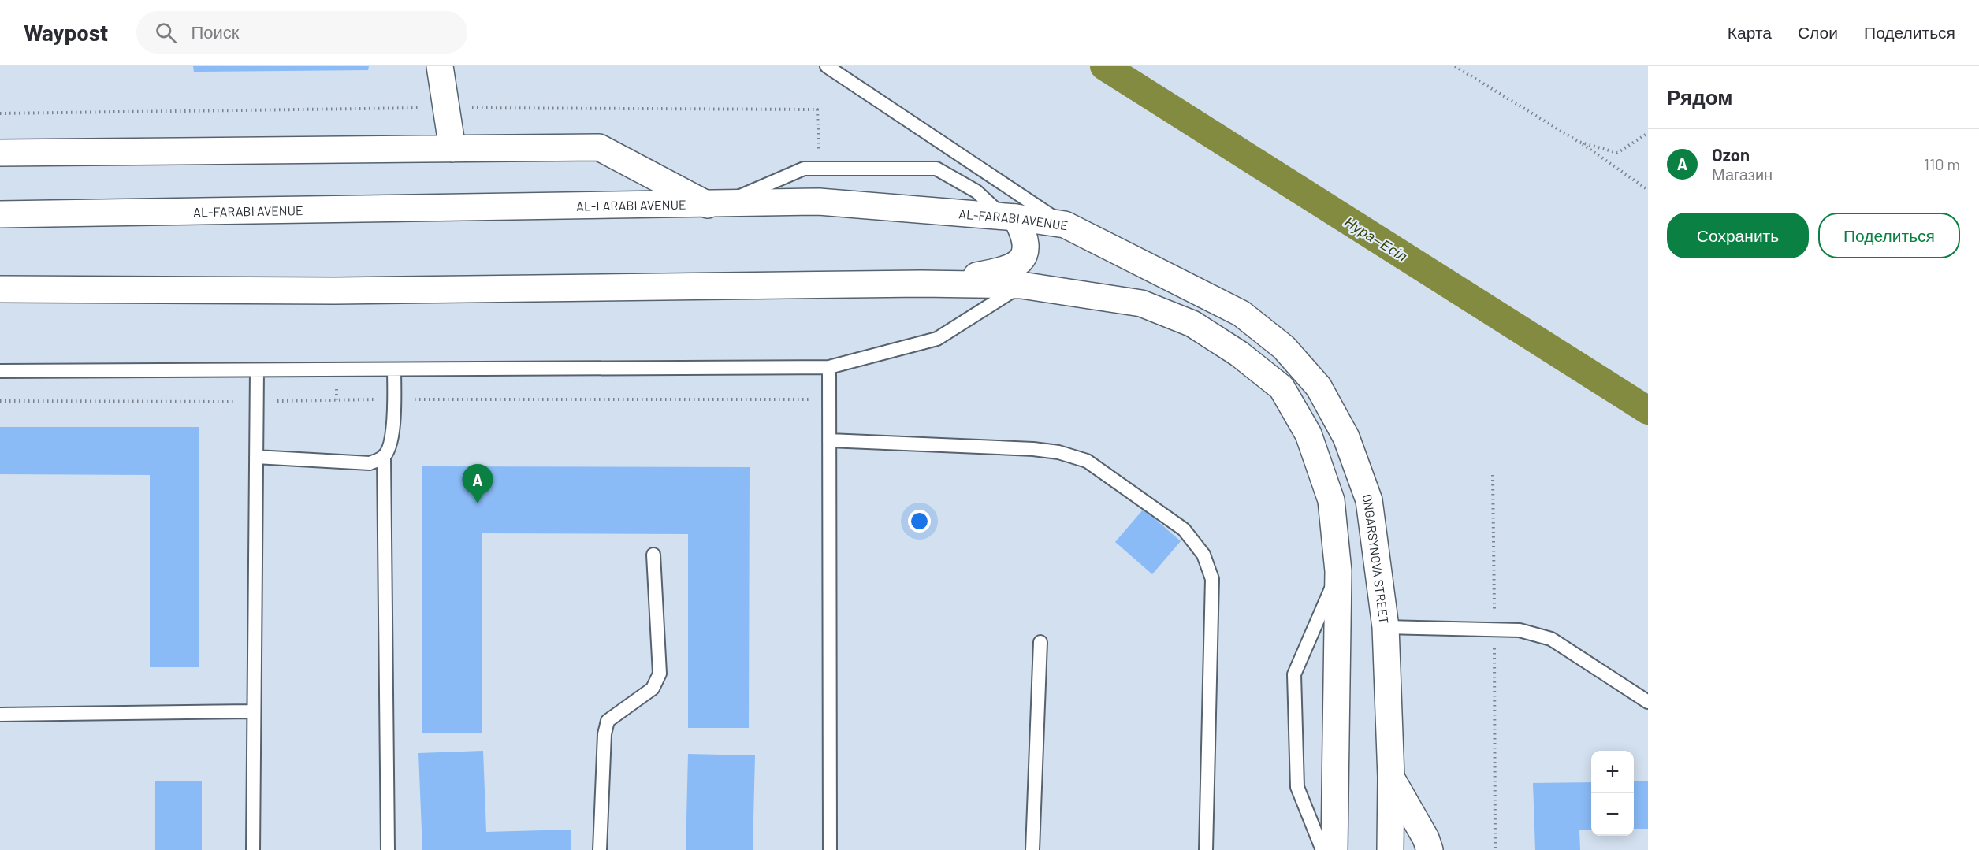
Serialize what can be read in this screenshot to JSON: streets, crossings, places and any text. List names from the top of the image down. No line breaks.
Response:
{"streets":{"street":["AL-FARABI AVENUE","ONGARSYNOVA STREET"]},"crossings":[["AL-FARABI AVENUE","ONGARSYNOVA STREET"]],"water":["Нура—Есіл"],"page":{"header":"Waypost","search":"Поиск","nav":["Карта","Слои","Поделиться"],"heading":"Рядом","list":[{"mark":"A","name":"Ozon","note":"Магазин","value":"110 m"}],"buttons":["Сохранить","Поделиться"],"pins":"A","map_buttons":["+","−"]}}
